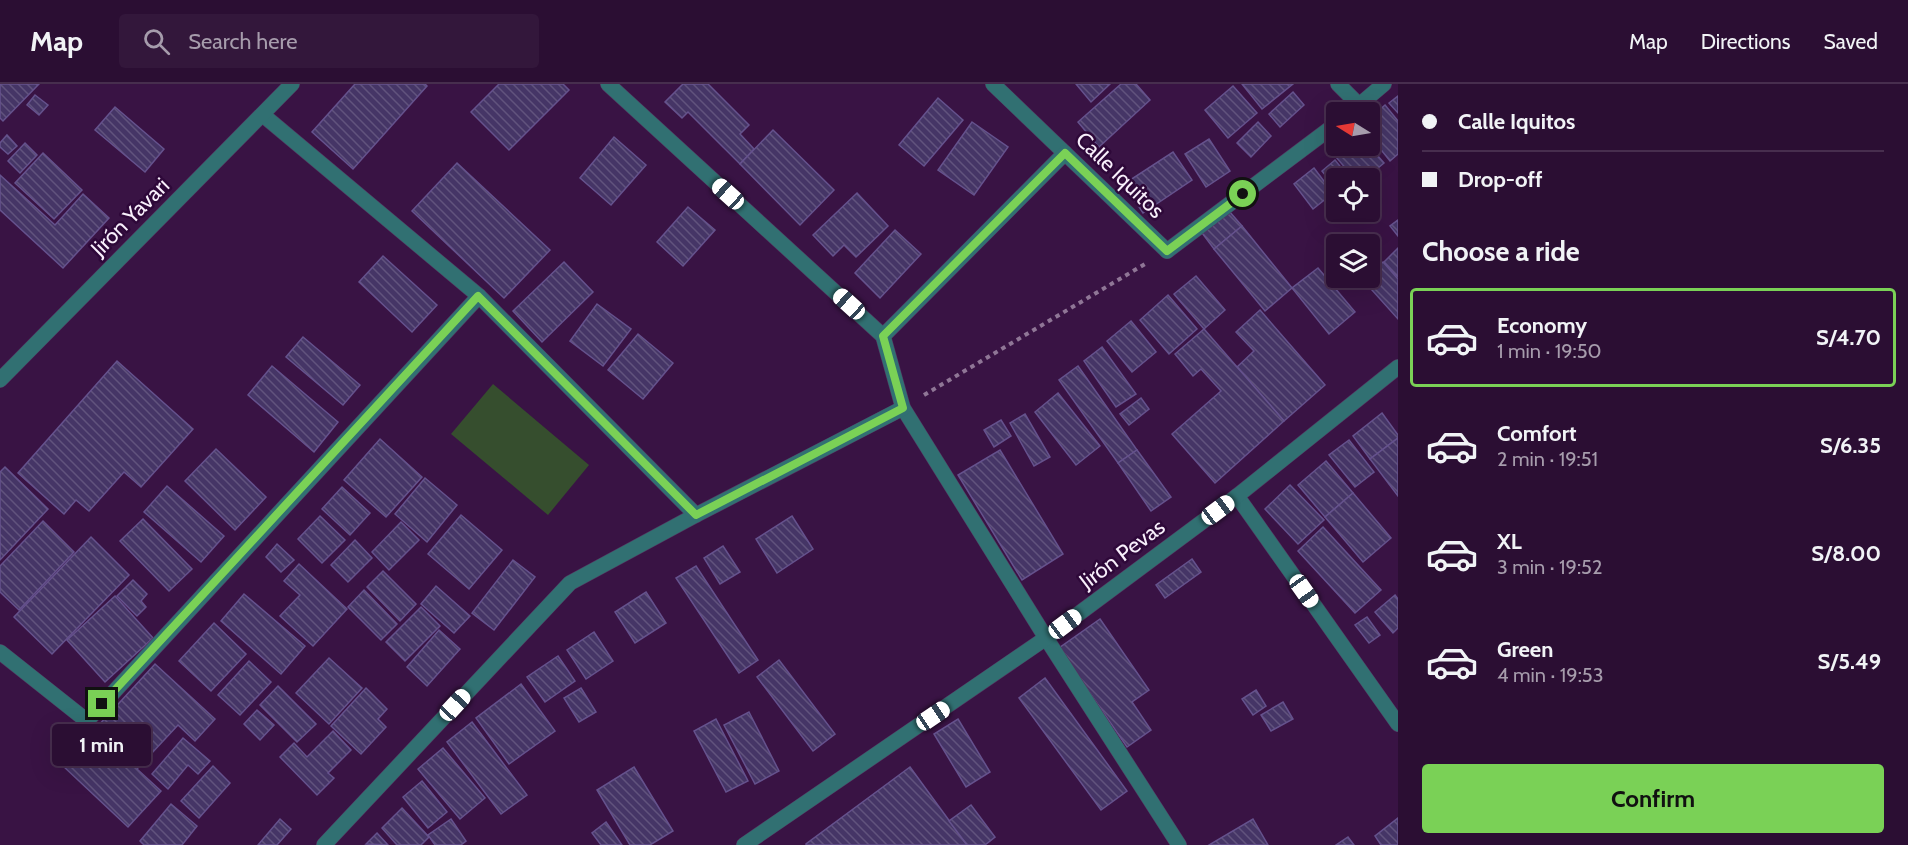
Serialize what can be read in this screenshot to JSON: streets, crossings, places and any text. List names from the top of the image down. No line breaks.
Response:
{"streets":{"street":["Calle Iquitos","Jirón Yavari","Jirón Pevas"]},"north":"left","page":{"header":"Map","search":"Search here","nav":["Map","Directions","Saved"],"banner":["Calle Iquitos","Drop-off"],"heading":"Choose a ride","list":[{"name":"Economy","note":"1 min · 19:50","value":"S/4.70"},{"name":"Comfort","note":"2 min · 19:51","value":"S/6.35"},{"name":"XL","note":"3 min · 19:52","value":"S/8.00"},{"name":"Green","note":"4 min · 19:53","value":"S/5.49"}],"bubble":"1 min","buttons":"Confirm"}}
